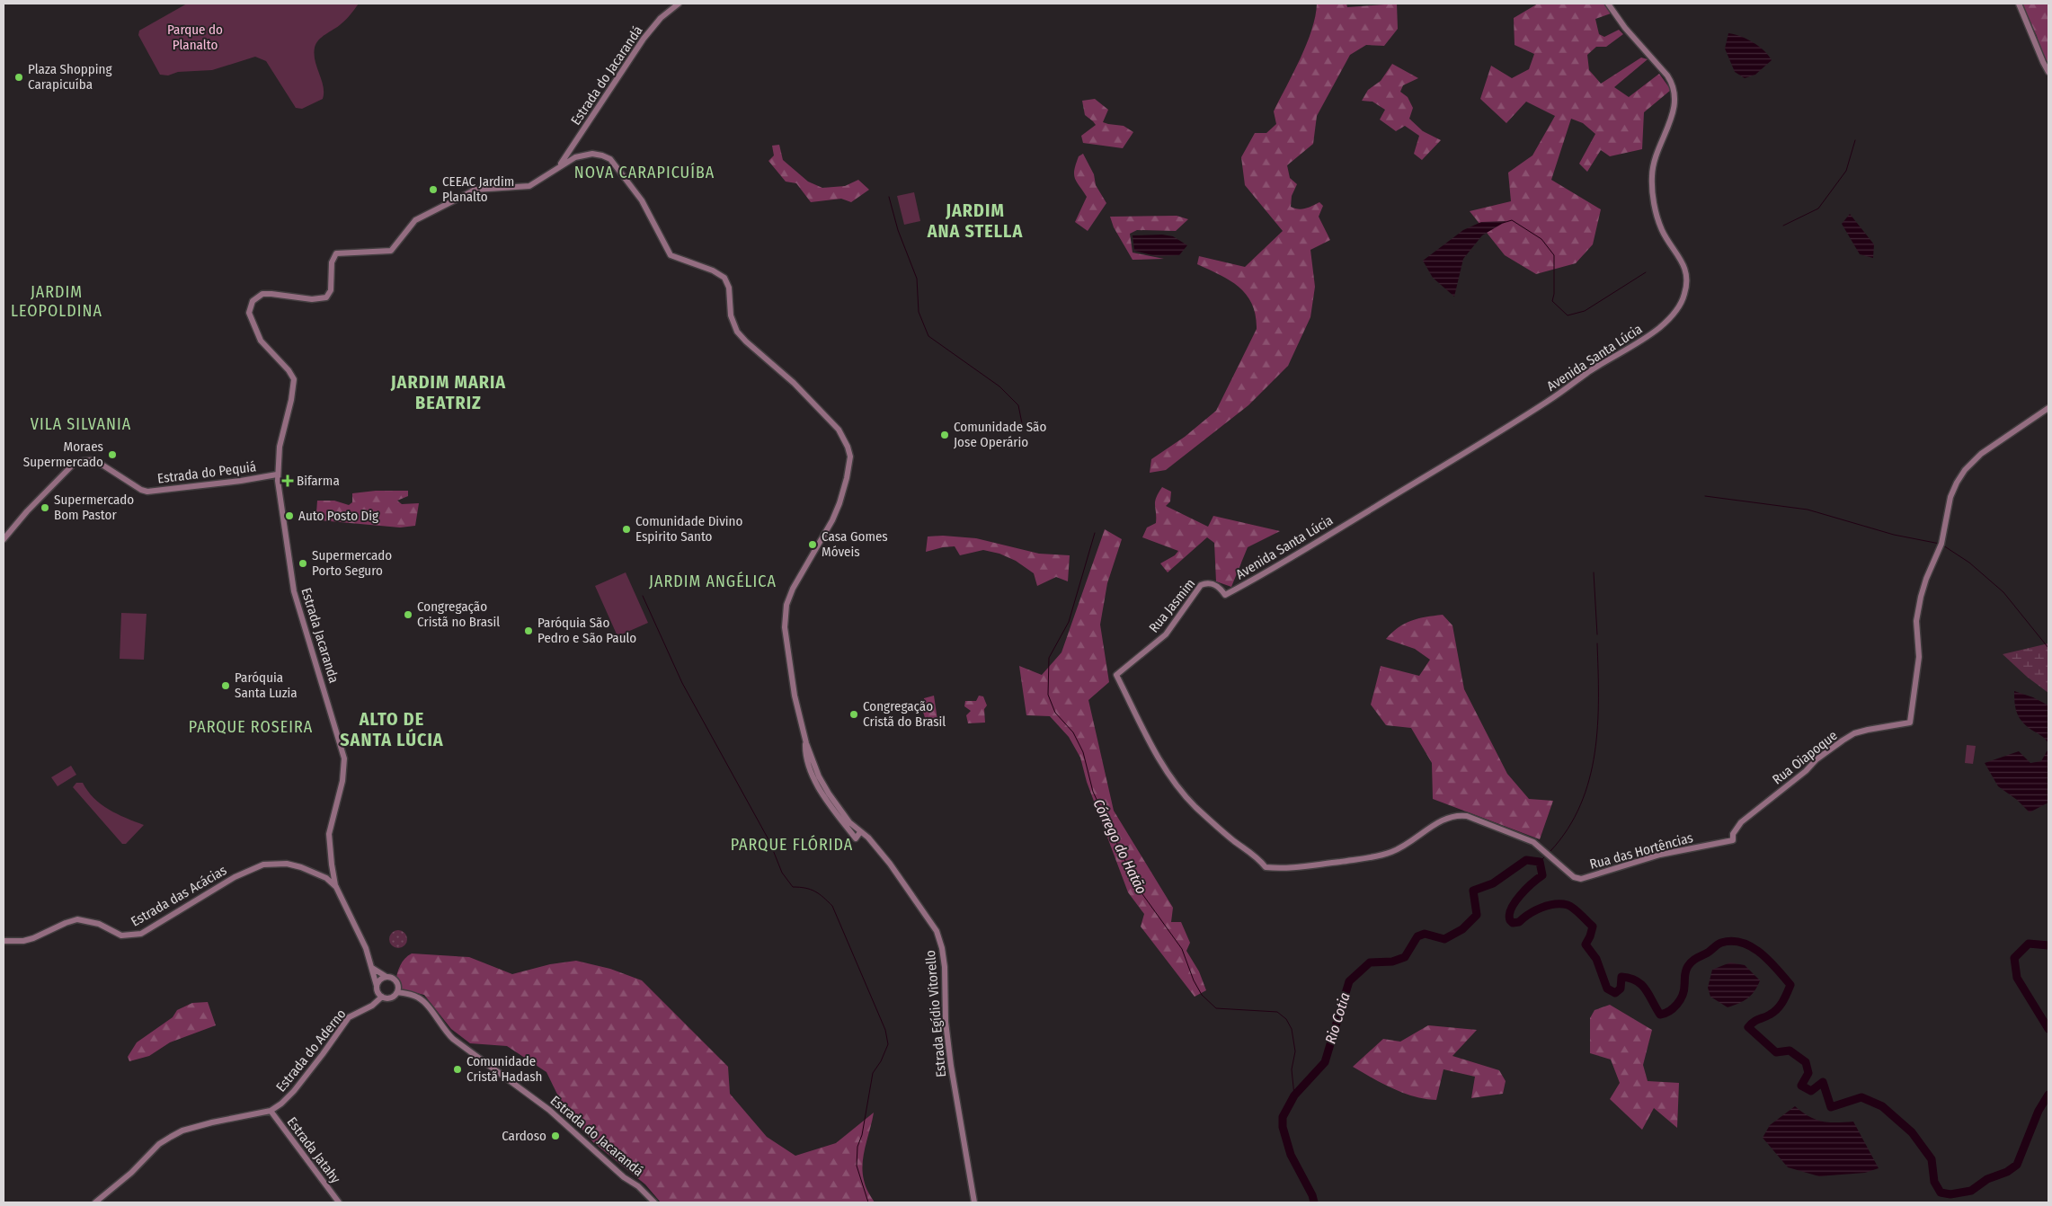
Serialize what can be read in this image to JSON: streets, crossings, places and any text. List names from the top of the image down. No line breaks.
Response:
{"streets":{"street":["Estrada do Jacarandá","Avenida Santa Lúcia","Estrada do Pequiá","Rua Jasmim","Estrada Jacaranda","Rua Oiapoque","Rua das Hortências","Estrada das Acácias","Estrada Egídio Vitorello","Estrada do Aderno","Estrada Jatahy"]},"crossings":[["Estrada do Jacarandá","Estrada do Pequiá"],["Estrada do Jacarandá","Estrada Egídio Vitorello"],["Estrada do Jacarandá","Estrada do Aderno"],["Avenida Santa Lúcia","Rua Jasmim"],["Estrada do Pequiá","Estrada Jacaranda"],["Rua Jasmim","Rua das Hortências"],["Estrada Jacaranda","Estrada das Acácias"],["Rua Oiapoque","Rua das Hortências"],["Estrada do Aderno","Estrada Jatahy"]],"districts":["NOVA CARAPICUÍBA","JARDIM ANA STELLA","JARDIM LEOPOLDINA","JARDIM MARIA BEATRIZ","VILA SILVANIA","JARDIM ANGÉLICA","ALTO DE SANTA LÚCIA","PARQUE ROSEIRA","PARQUE FLÓRIDA"],"water":["Córrego do Hatão","Rio Cotia"],"parks":["Parque do Planalto"],"places":{"other":["Plaza Shopping Carapicuíba","CEEAC Jardim Planalto","Comunidade São Jose Operário","Moraes Supermercado","Supermercado Bom Pastor","Auto Posto Dig","Comunidade Divino Espirito Santo","Casa Gomes Móveis","Supermercado Porto Seguro","Congregação Cristã no Brasil","Paróquia São Pedro e São Paulo","Paróquia Santa Luzia","Congregação Cristã do Brasil","Comunidade Cristã Hadash","Cardoso"],"health":["Bifarma"]}}
